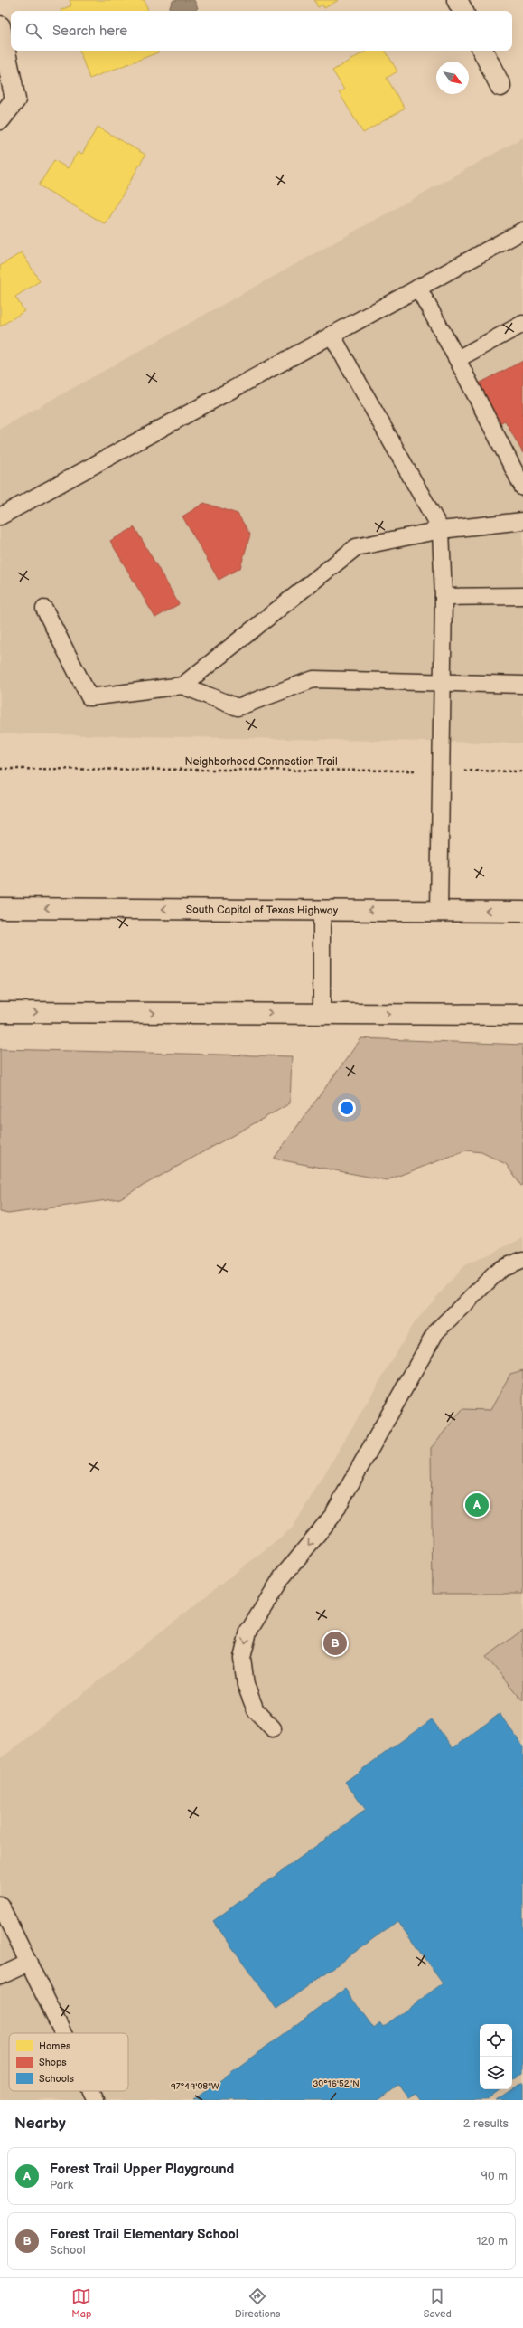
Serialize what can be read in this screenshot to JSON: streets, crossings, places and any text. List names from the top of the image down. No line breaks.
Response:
{"streets":{"main road":["South Capital of Texas Highway"],"path":["Neighborhood Connection Trail"]},"legend":["Homes","Shops","Schools"],"north":"bottom right","page":{"search":"Search here","pins":["A","B"],"heading":["Nearby","2 results"],"list":[{"mark":"A","name":"Forest Trail Upper Playground","note":"Park","value":"90 m"},{"mark":"B","name":"Forest Trail Elementary School","note":"School","value":"120 m"}],"nav":["Map","Directions","Saved"]},"coordinates":["30°16'52\"N","97°49'08\"W"]}
